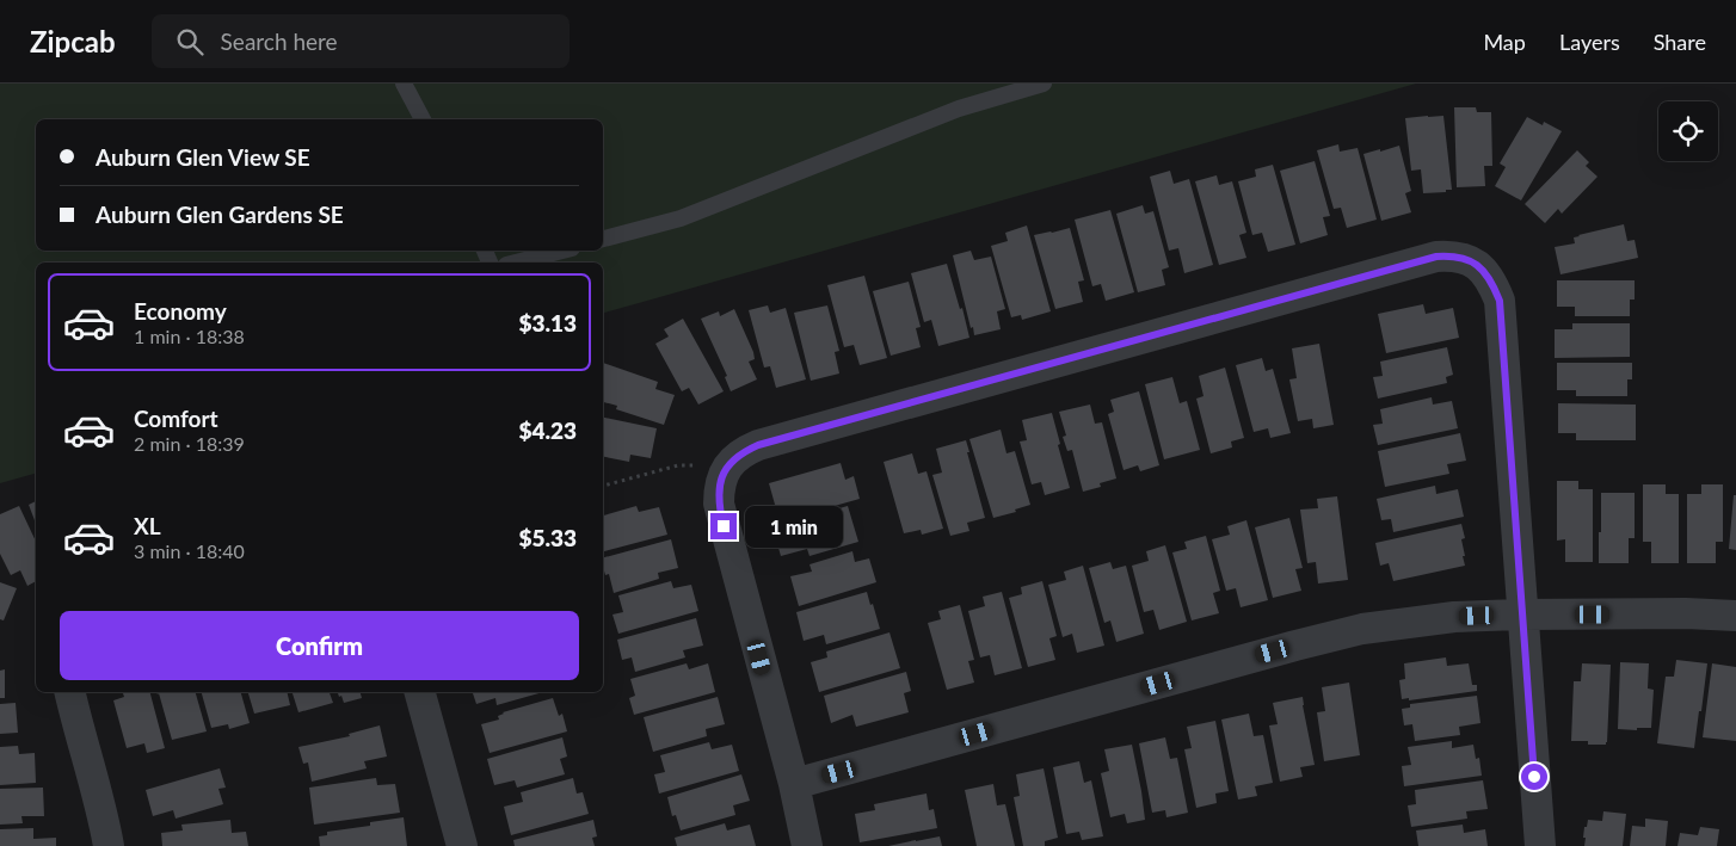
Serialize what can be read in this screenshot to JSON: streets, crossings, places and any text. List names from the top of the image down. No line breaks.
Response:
{"page":{"header":"Zipcab","search":"Search here","nav":["Map","Layers","Share"],"banner":["Auburn Glen View SE","Auburn Glen Gardens SE"],"list":[{"name":"Economy","note":"1 min · 18:38","value":"$3.13"},{"name":"Comfort","note":"2 min · 18:39","value":"$4.23"},{"name":"XL","note":"3 min · 18:40","value":"$5.33"}],"bubble":"1 min","buttons":"Confirm"}}
